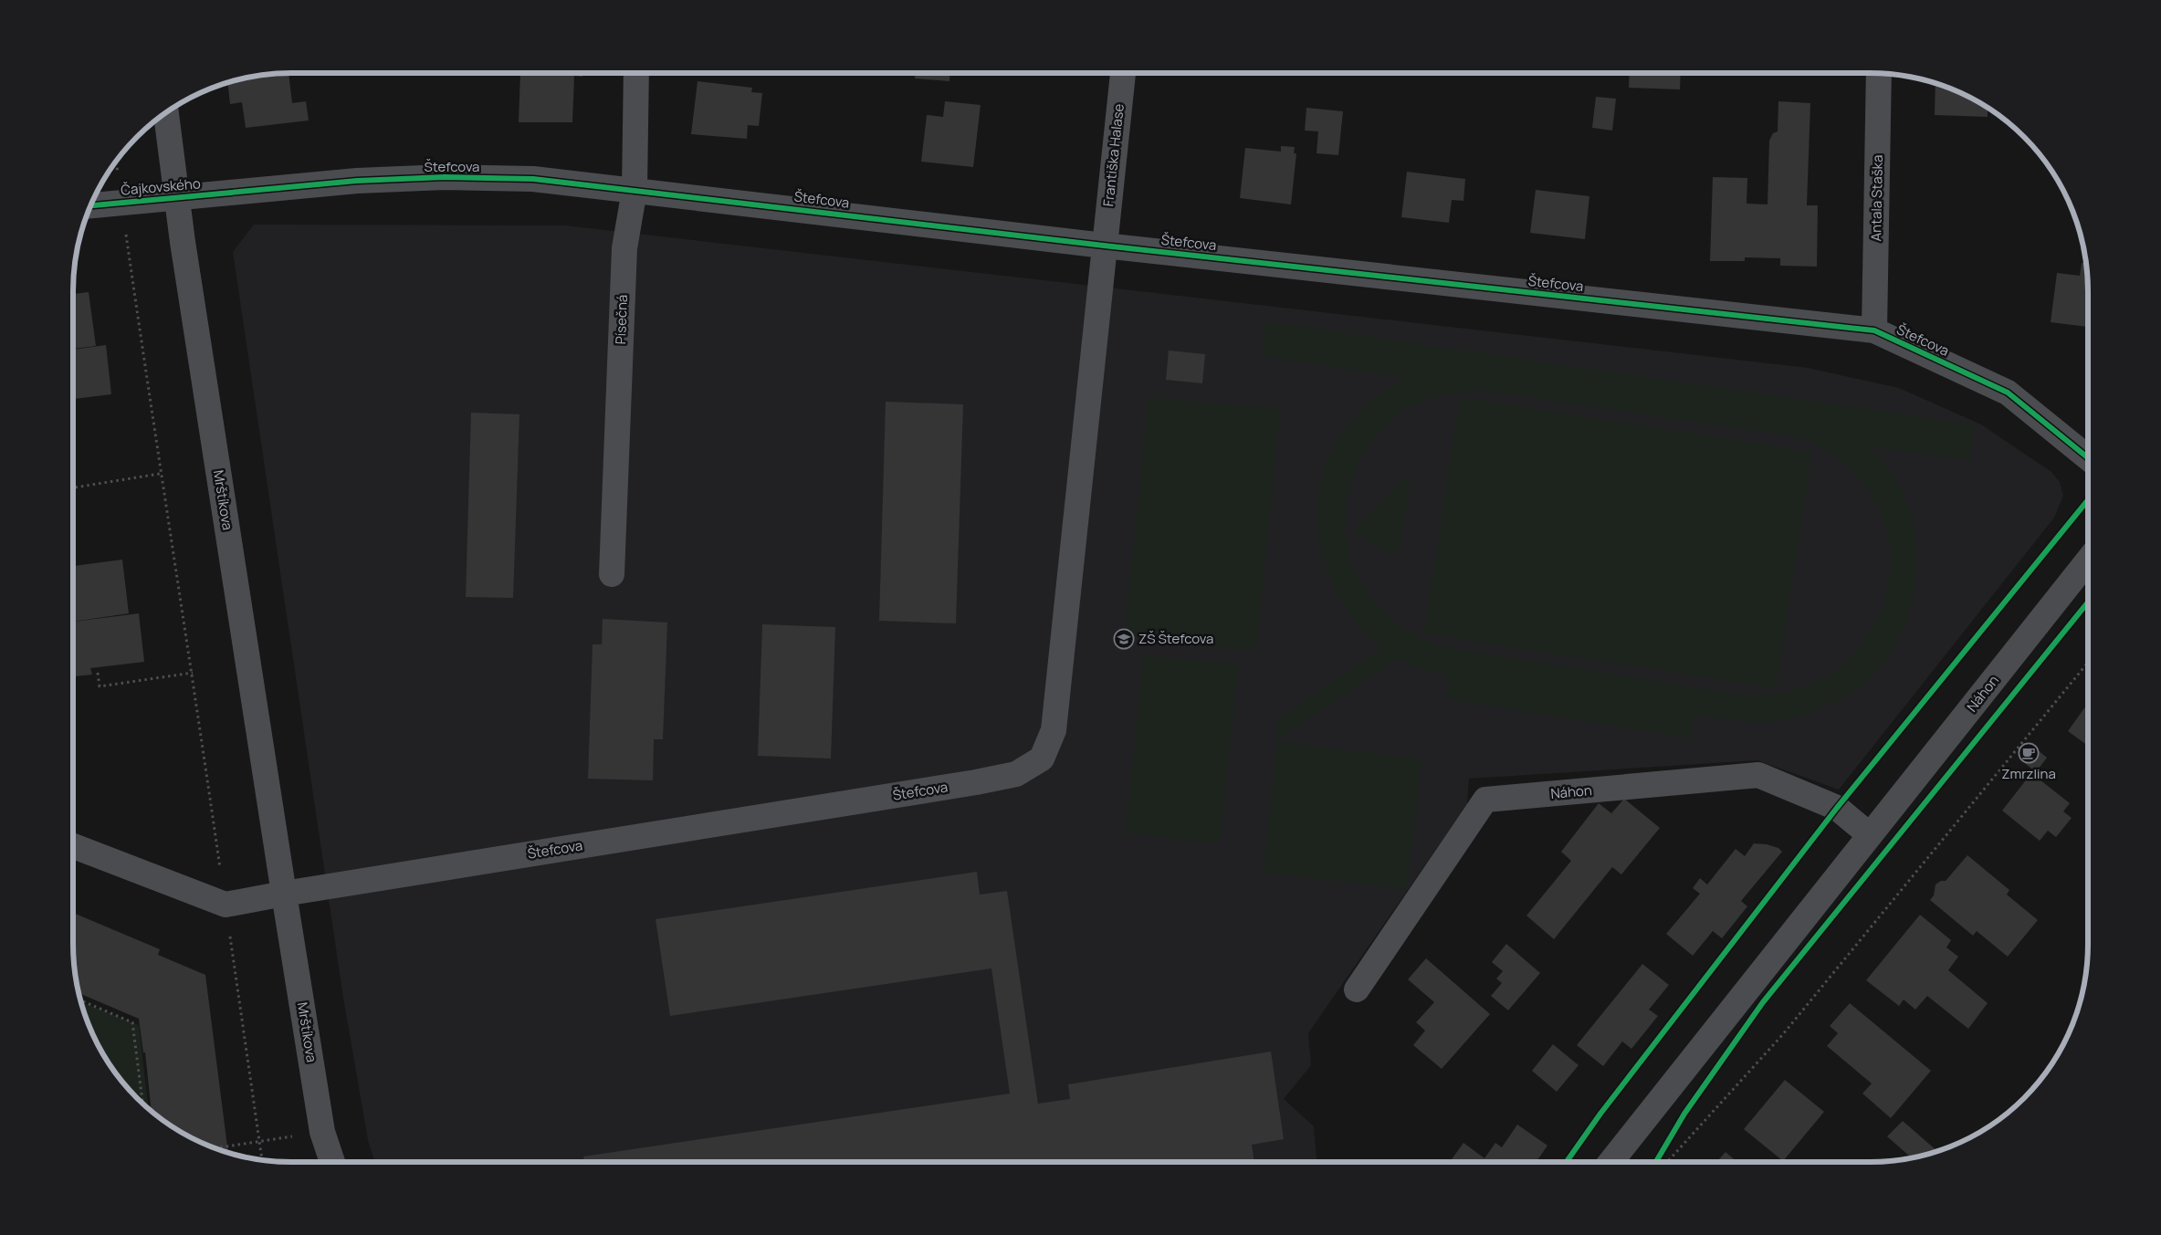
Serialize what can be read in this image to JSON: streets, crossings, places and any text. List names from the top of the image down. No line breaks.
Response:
{"streets":{"street":["Františka Halase","Štefcova","Čajkovského","Antala Staška","Písečná","Mrštíkova","Náhon"]},"crossings":[["Františka Halase","Štefcova"],["Štefcova","Čajkovského"],["Štefcova","Antala Staška"],["Štefcova","Písečná"],["Štefcova","Mrštíkova"],["Čajkovského","Mrštíkova"]],"places":{"school or university":["ZŠ Štefcova"],"cafe":["Zmrzlina"]}}
